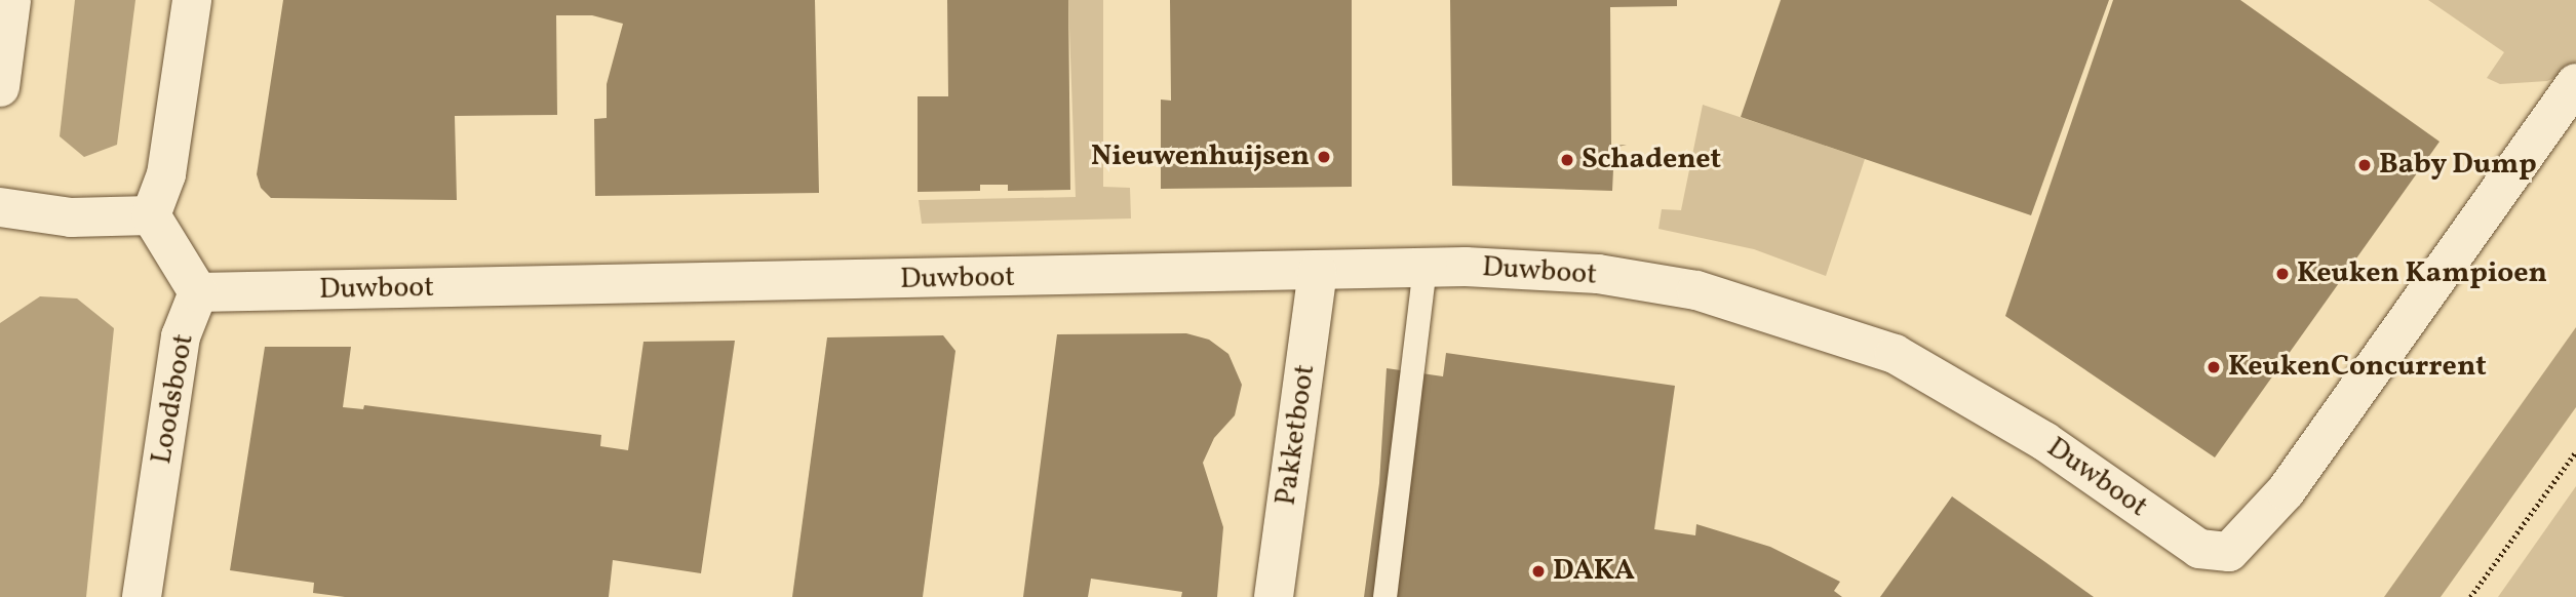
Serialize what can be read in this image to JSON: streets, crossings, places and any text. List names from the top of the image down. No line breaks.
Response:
{"streets":{"street":["Duwboot","Loodsboot","Pakketboot"]},"crossings":[["Duwboot","Loodsboot"],["Duwboot","Pakketboot"]],"places":["Nieuwenhuijsen","Schadenet","Baby Dump","Keuken Kampioen","KeukenConcurrent","DAKA"]}
